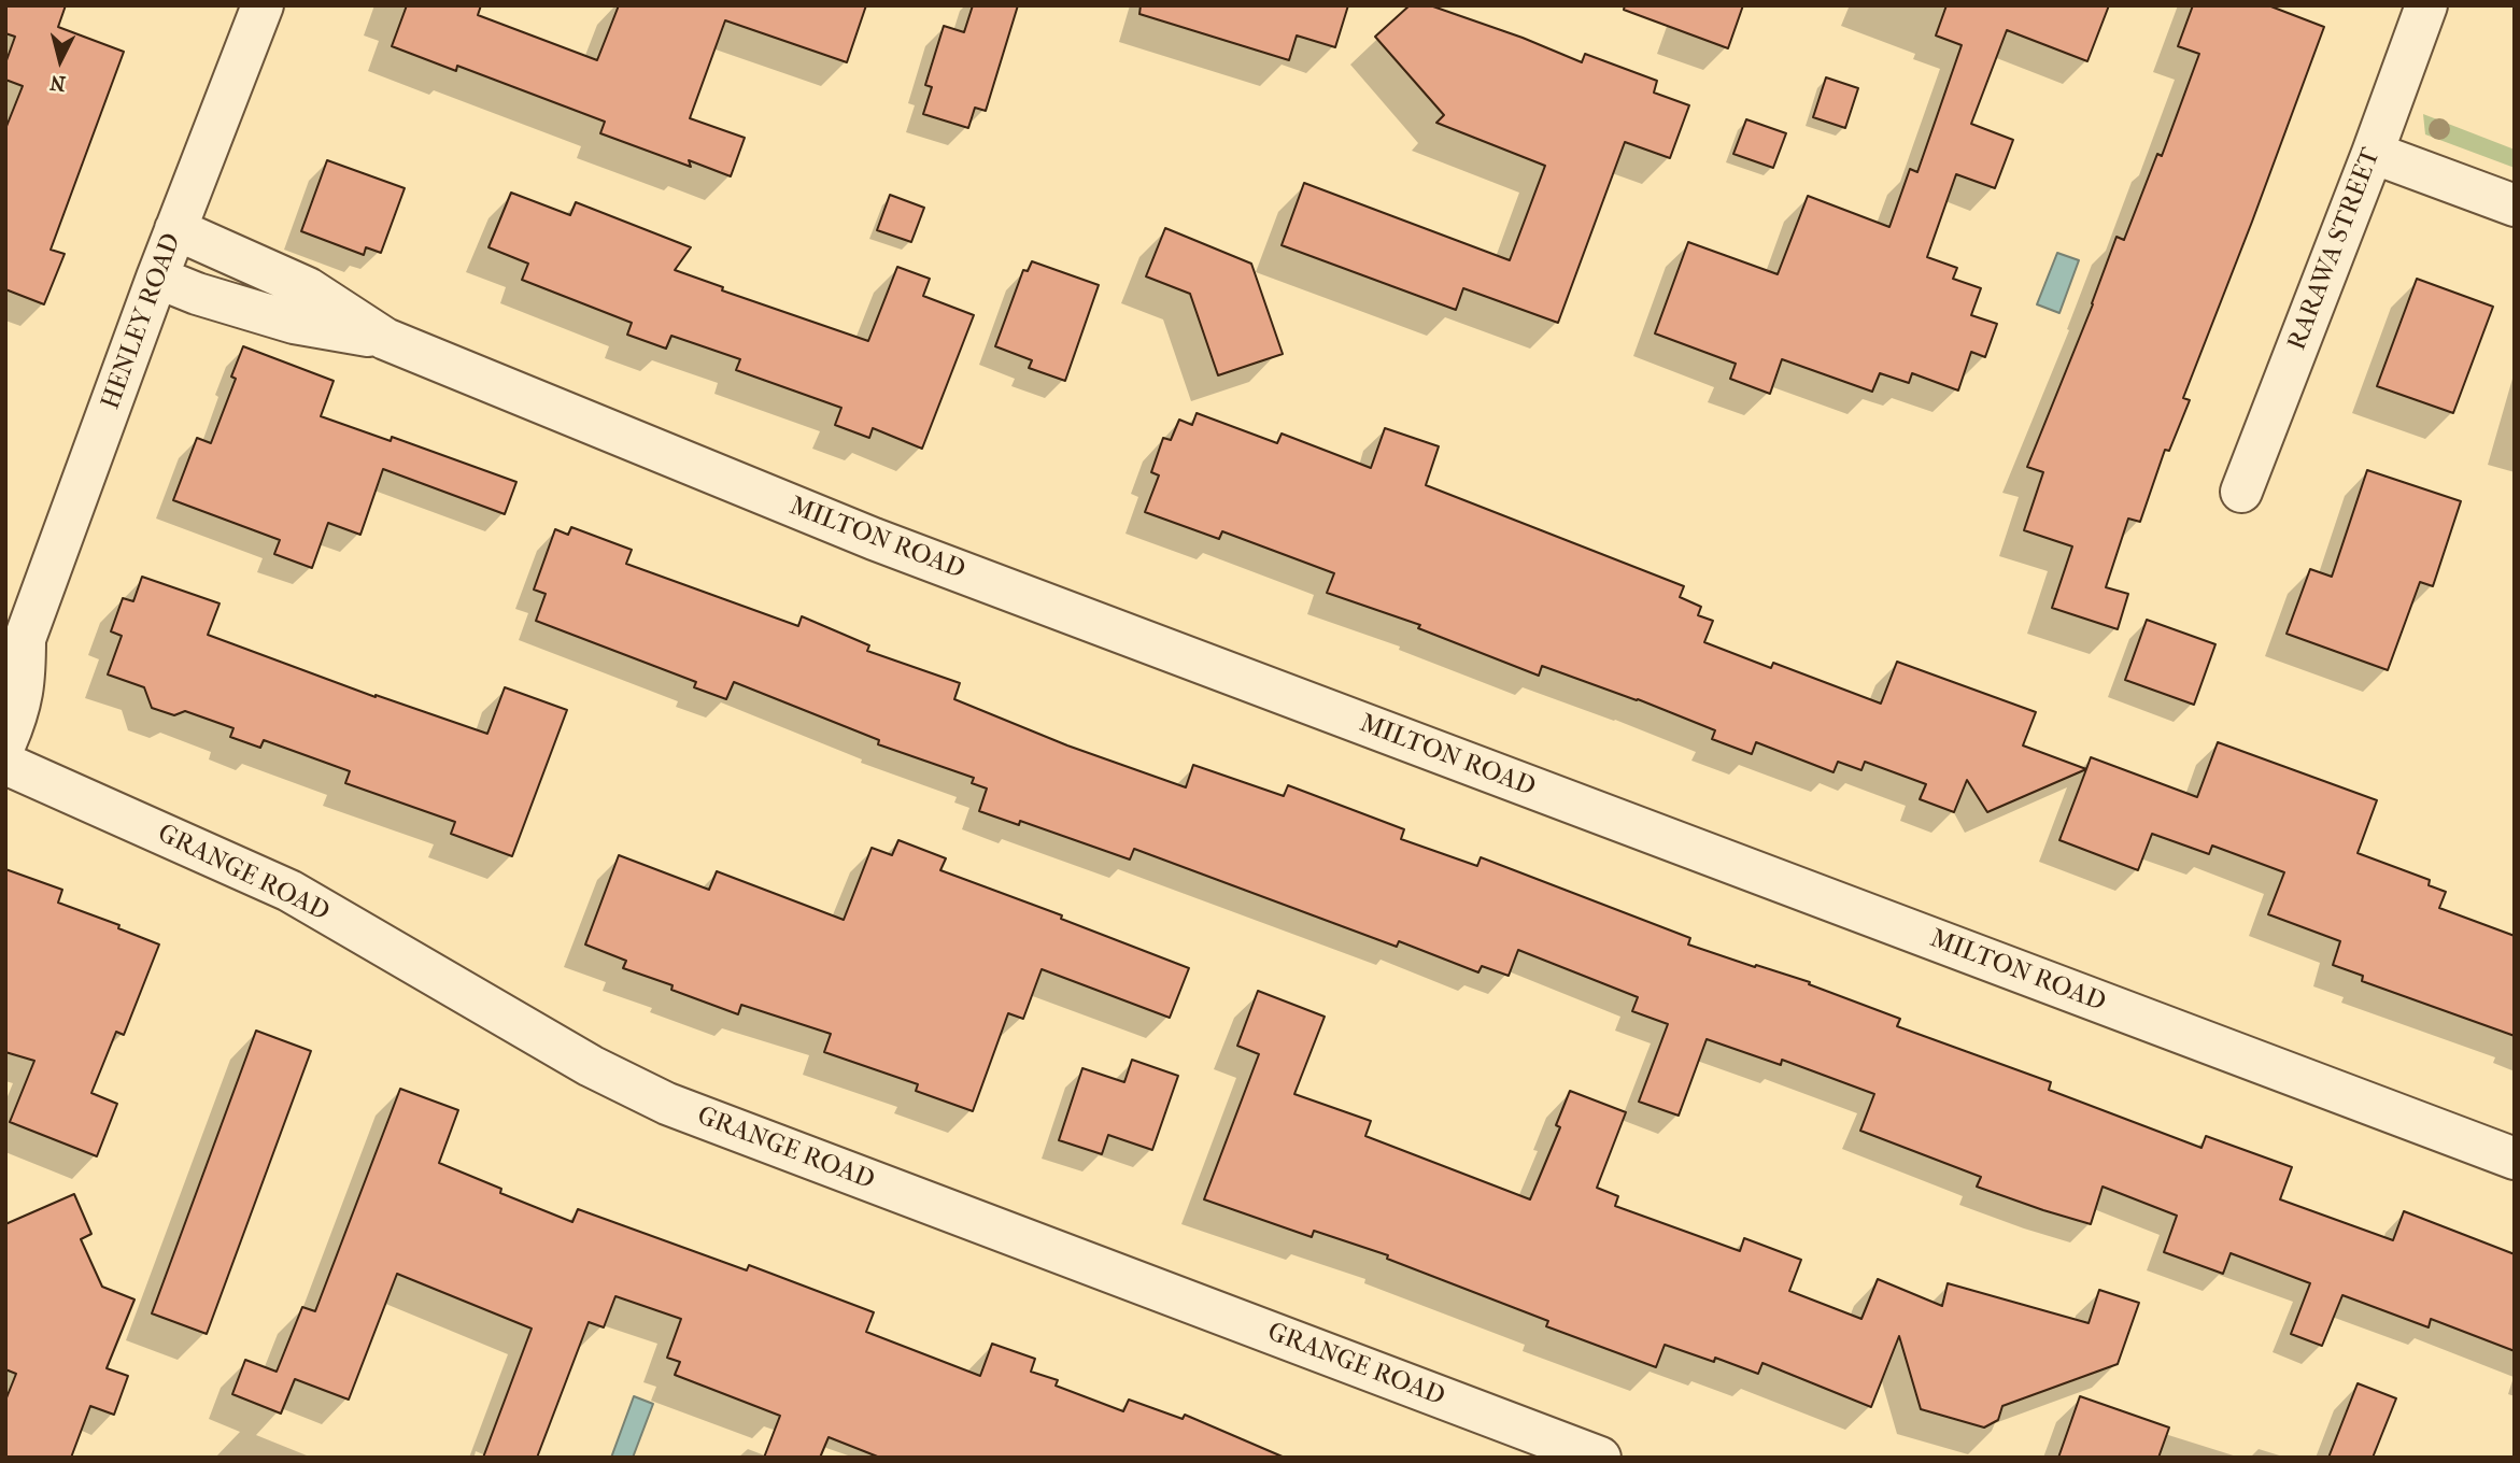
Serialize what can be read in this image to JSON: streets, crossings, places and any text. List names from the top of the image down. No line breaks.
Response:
{"streets":{"street":["RARAWA STREET","HENLEY ROAD","MILTON ROAD","GRANGE ROAD"]},"crossings":[["HENLEY ROAD","MILTON ROAD"]],"north":"bottom"}
